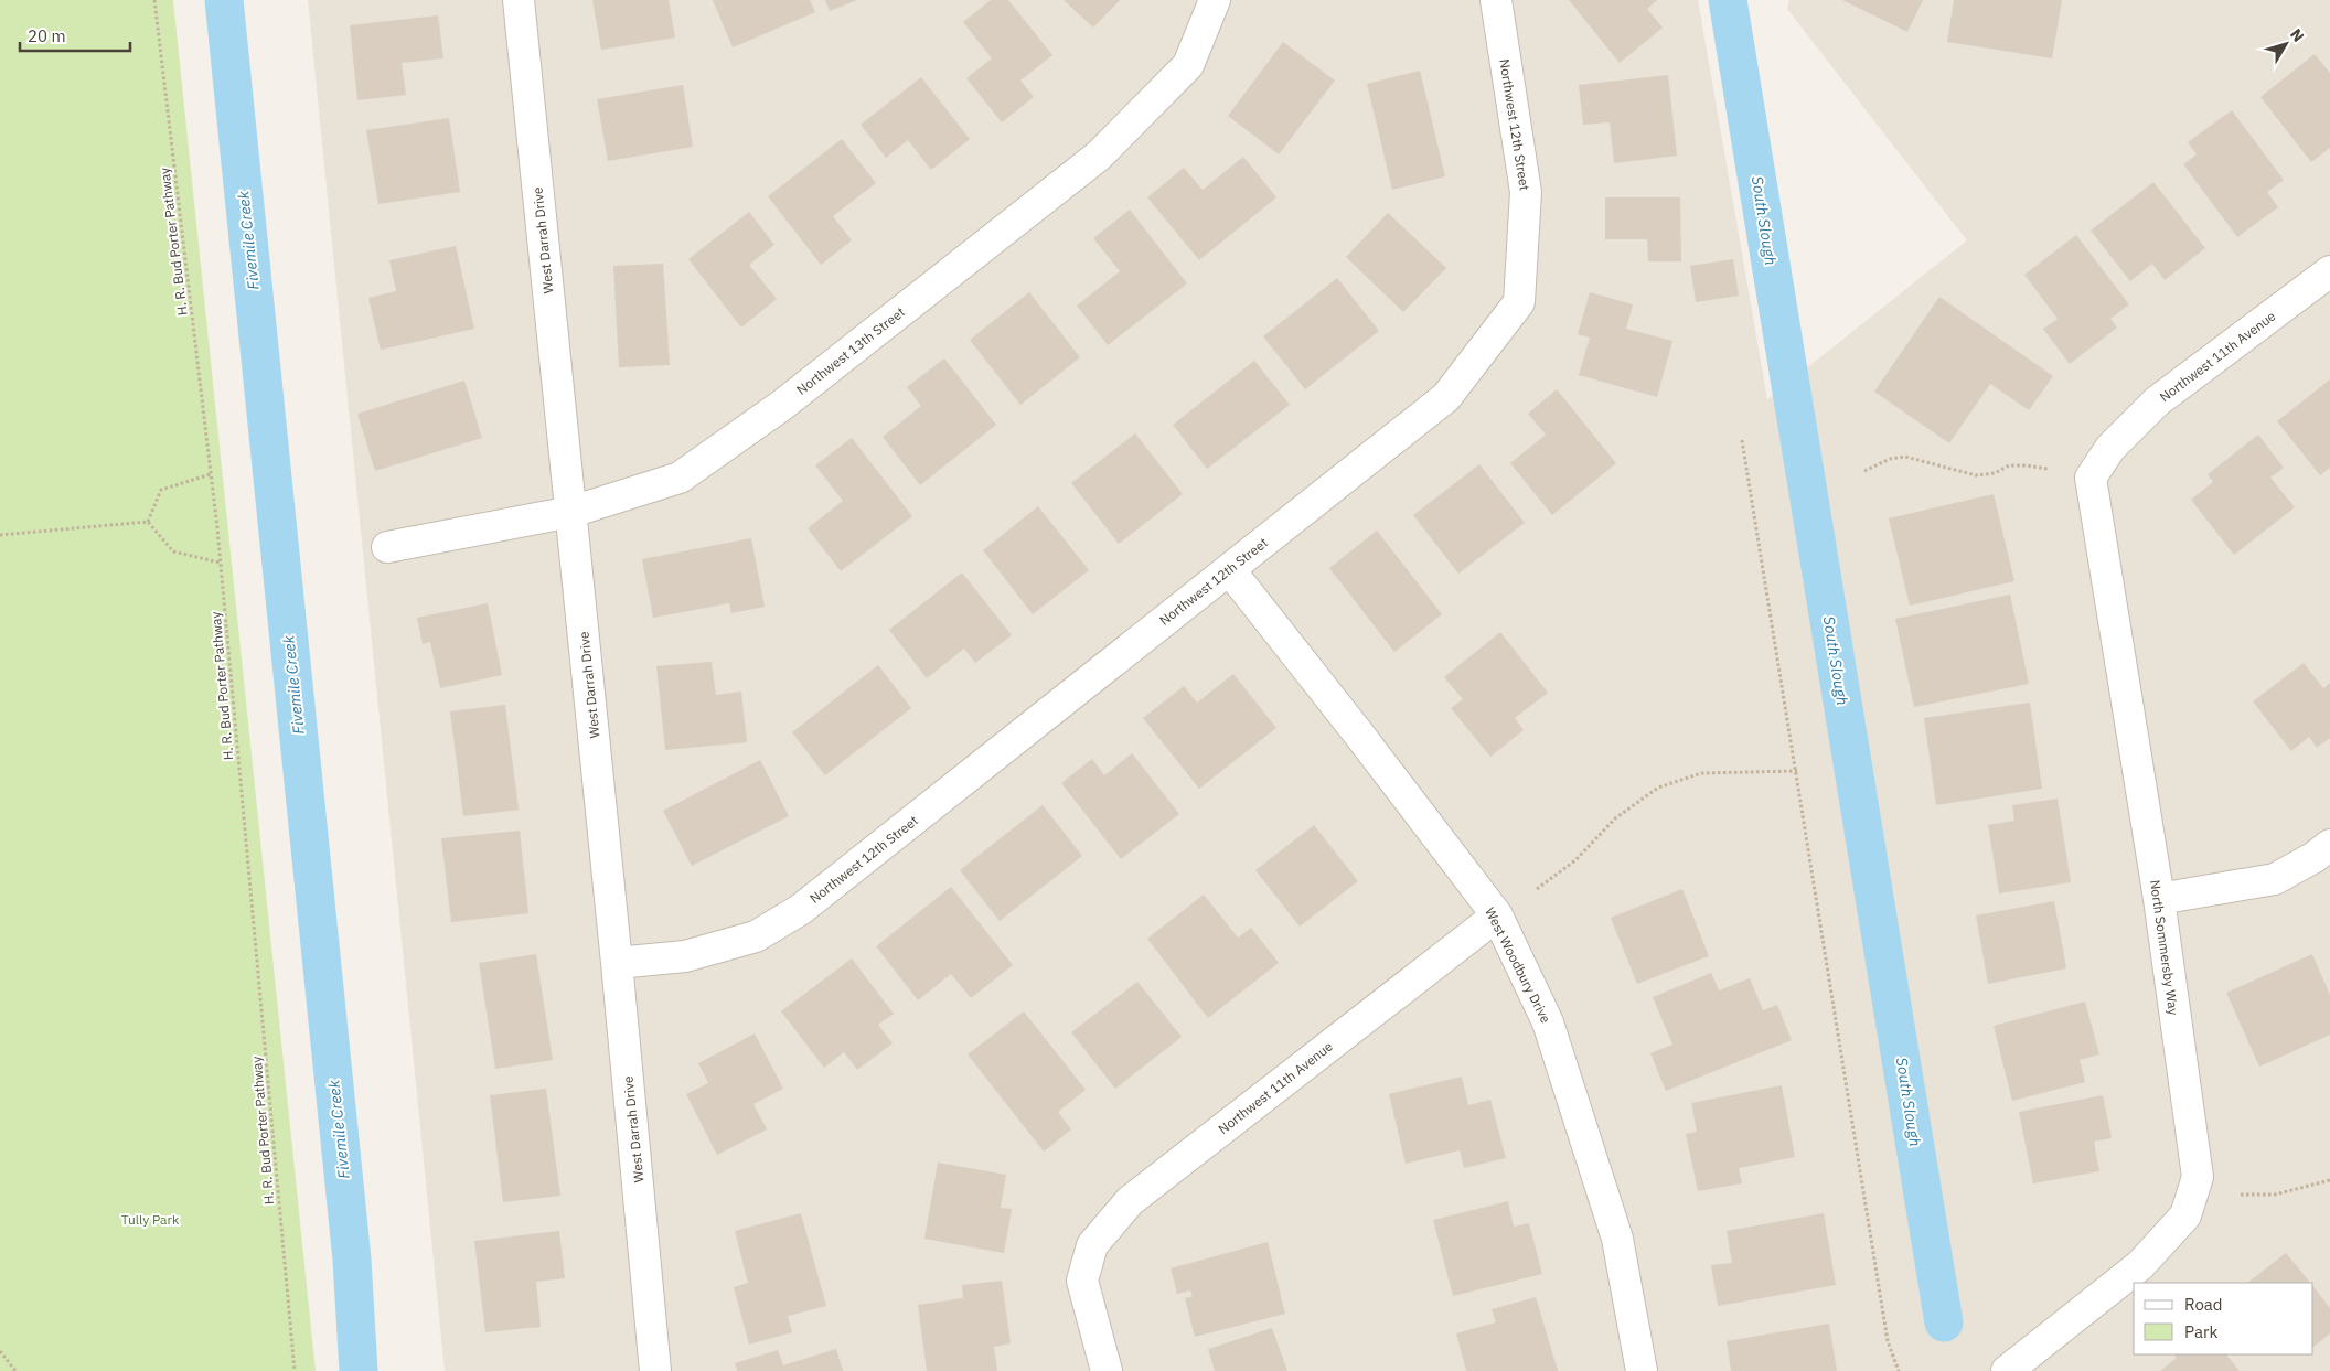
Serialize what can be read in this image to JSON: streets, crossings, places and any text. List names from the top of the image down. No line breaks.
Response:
{"streets":{"street":["Northwest 12th Street","West Darrah Drive","Northwest 13th Street","Northwest 11th Avenue","North Sommersby Way","West Woodbury Drive"],"path":["H. R. Bud Porter Pathway"]},"crossings":[["Northwest 12th Street","West Darrah Drive"],["Northwest 12th Street","West Woodbury Drive"],["West Darrah Drive","Northwest 13th Street"],["Northwest 11th Avenue","North Sommersby Way"],["Northwest 11th Avenue","West Woodbury Drive"]],"water":["South Slough","Fivemile Creek"],"parks":["Tully Park"],"legend":["Road","Park"],"scale_bar":"20 m","north":"top right"}
